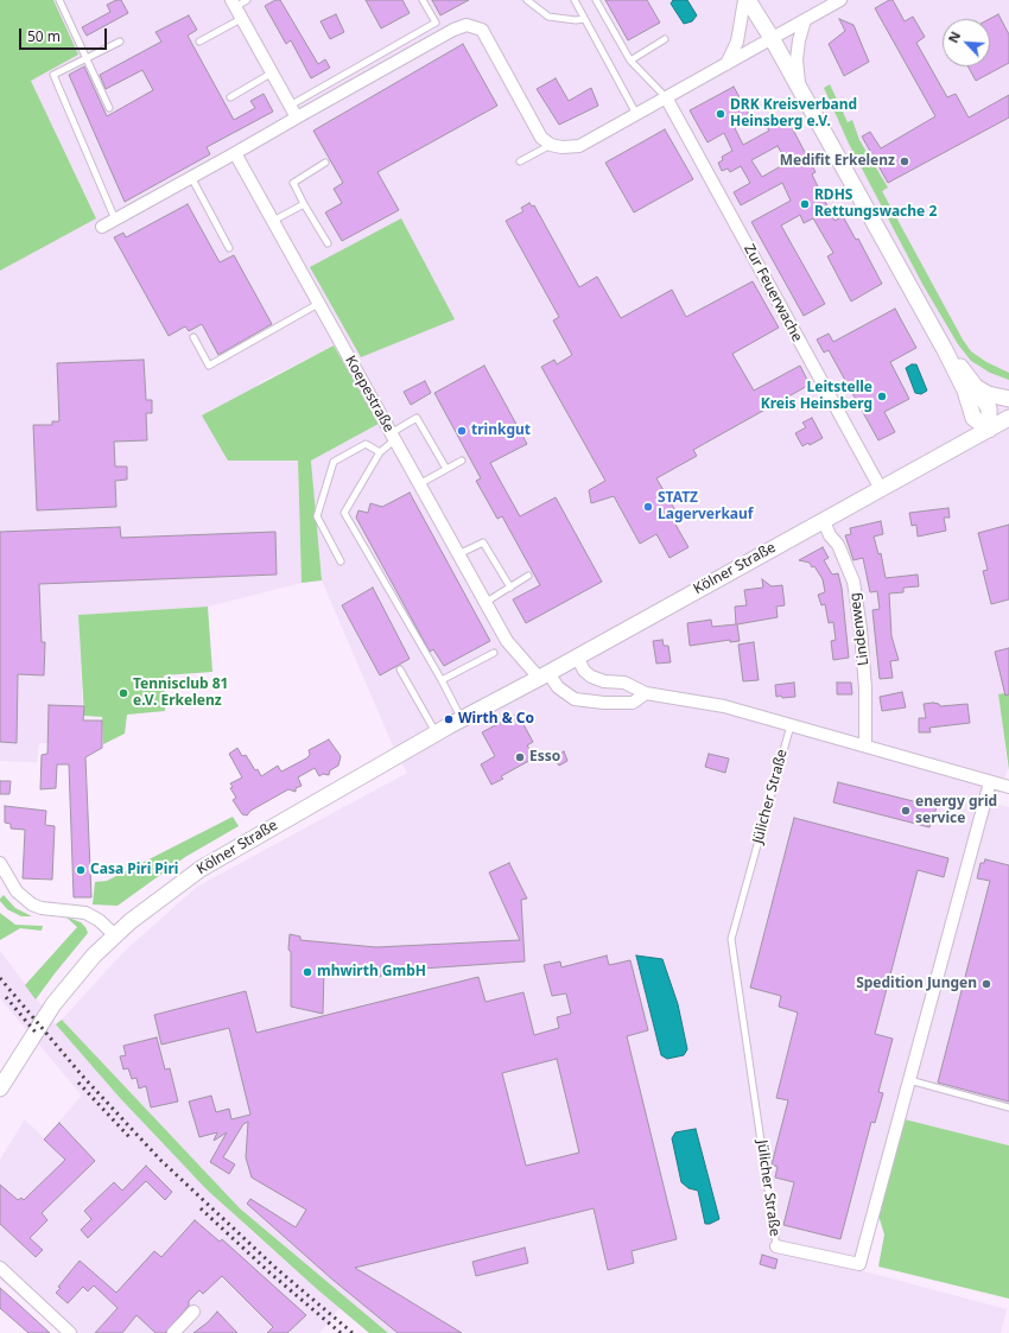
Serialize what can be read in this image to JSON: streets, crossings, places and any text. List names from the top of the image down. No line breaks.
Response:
{"streets":{"main road":["Kölner Straße"],"street":["Zur Feuerwache","Koepestraße","Lindenweg","Jülicher Straße"]},"crossings":[["Zur Feuerwache","Kölner Straße"],["Koepestraße","Kölner Straße"],["Kölner Straße","Lindenweg"]],"places":["DRK Kreisverband Heinsberg e.V.","Medifit Erkelenz","RDHS Rettungswache 2","Leitstelle Kreis Heinsberg","trinkgut","STATZ Lagerverkauf","Tennisclub 81 e.V. Erkelenz","Wirth & Co","Esso","energy grid service","Casa Piri Piri","mhwirth GmbH","Spedition Jungen"],"scale_bar":"50 m","north":"top left"}
